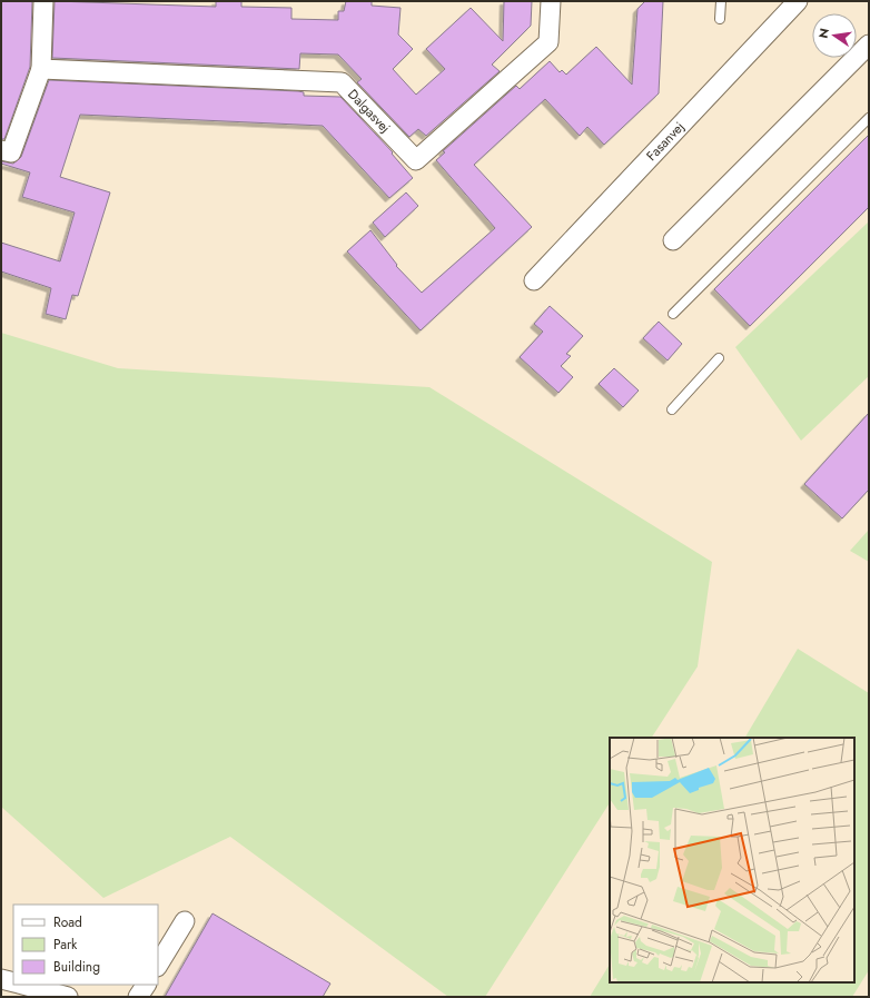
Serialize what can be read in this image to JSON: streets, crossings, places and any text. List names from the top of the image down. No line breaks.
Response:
{"streets":{"street":["Dalgasvej","Fasanvej"]},"legend":["Road","Park","Building"],"north":"left"}
